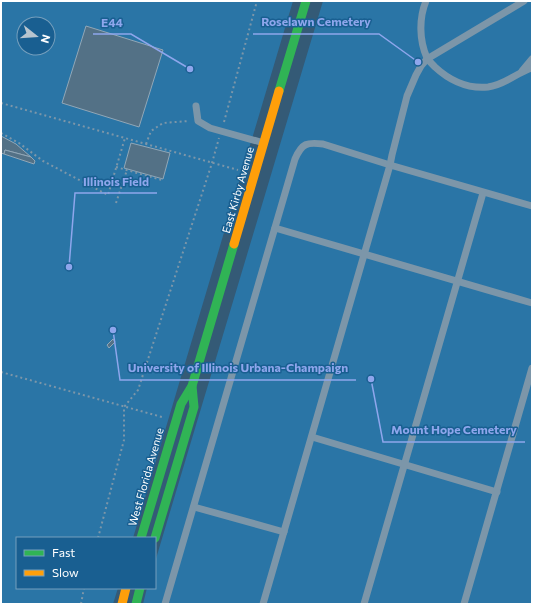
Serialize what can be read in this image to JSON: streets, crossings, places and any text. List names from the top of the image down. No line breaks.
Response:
{"streets":{"main road":["East Kirby Avenue","West Florida Avenue"]},"crossings":[["East Kirby Avenue","West Florida Avenue"]],"places":["Roselawn Cemetery","E44","Illinois Field","University of Illinois Urbana-Champaign","Mount Hope Cemetery"],"legend":["Fast","Slow"],"north":"right"}
